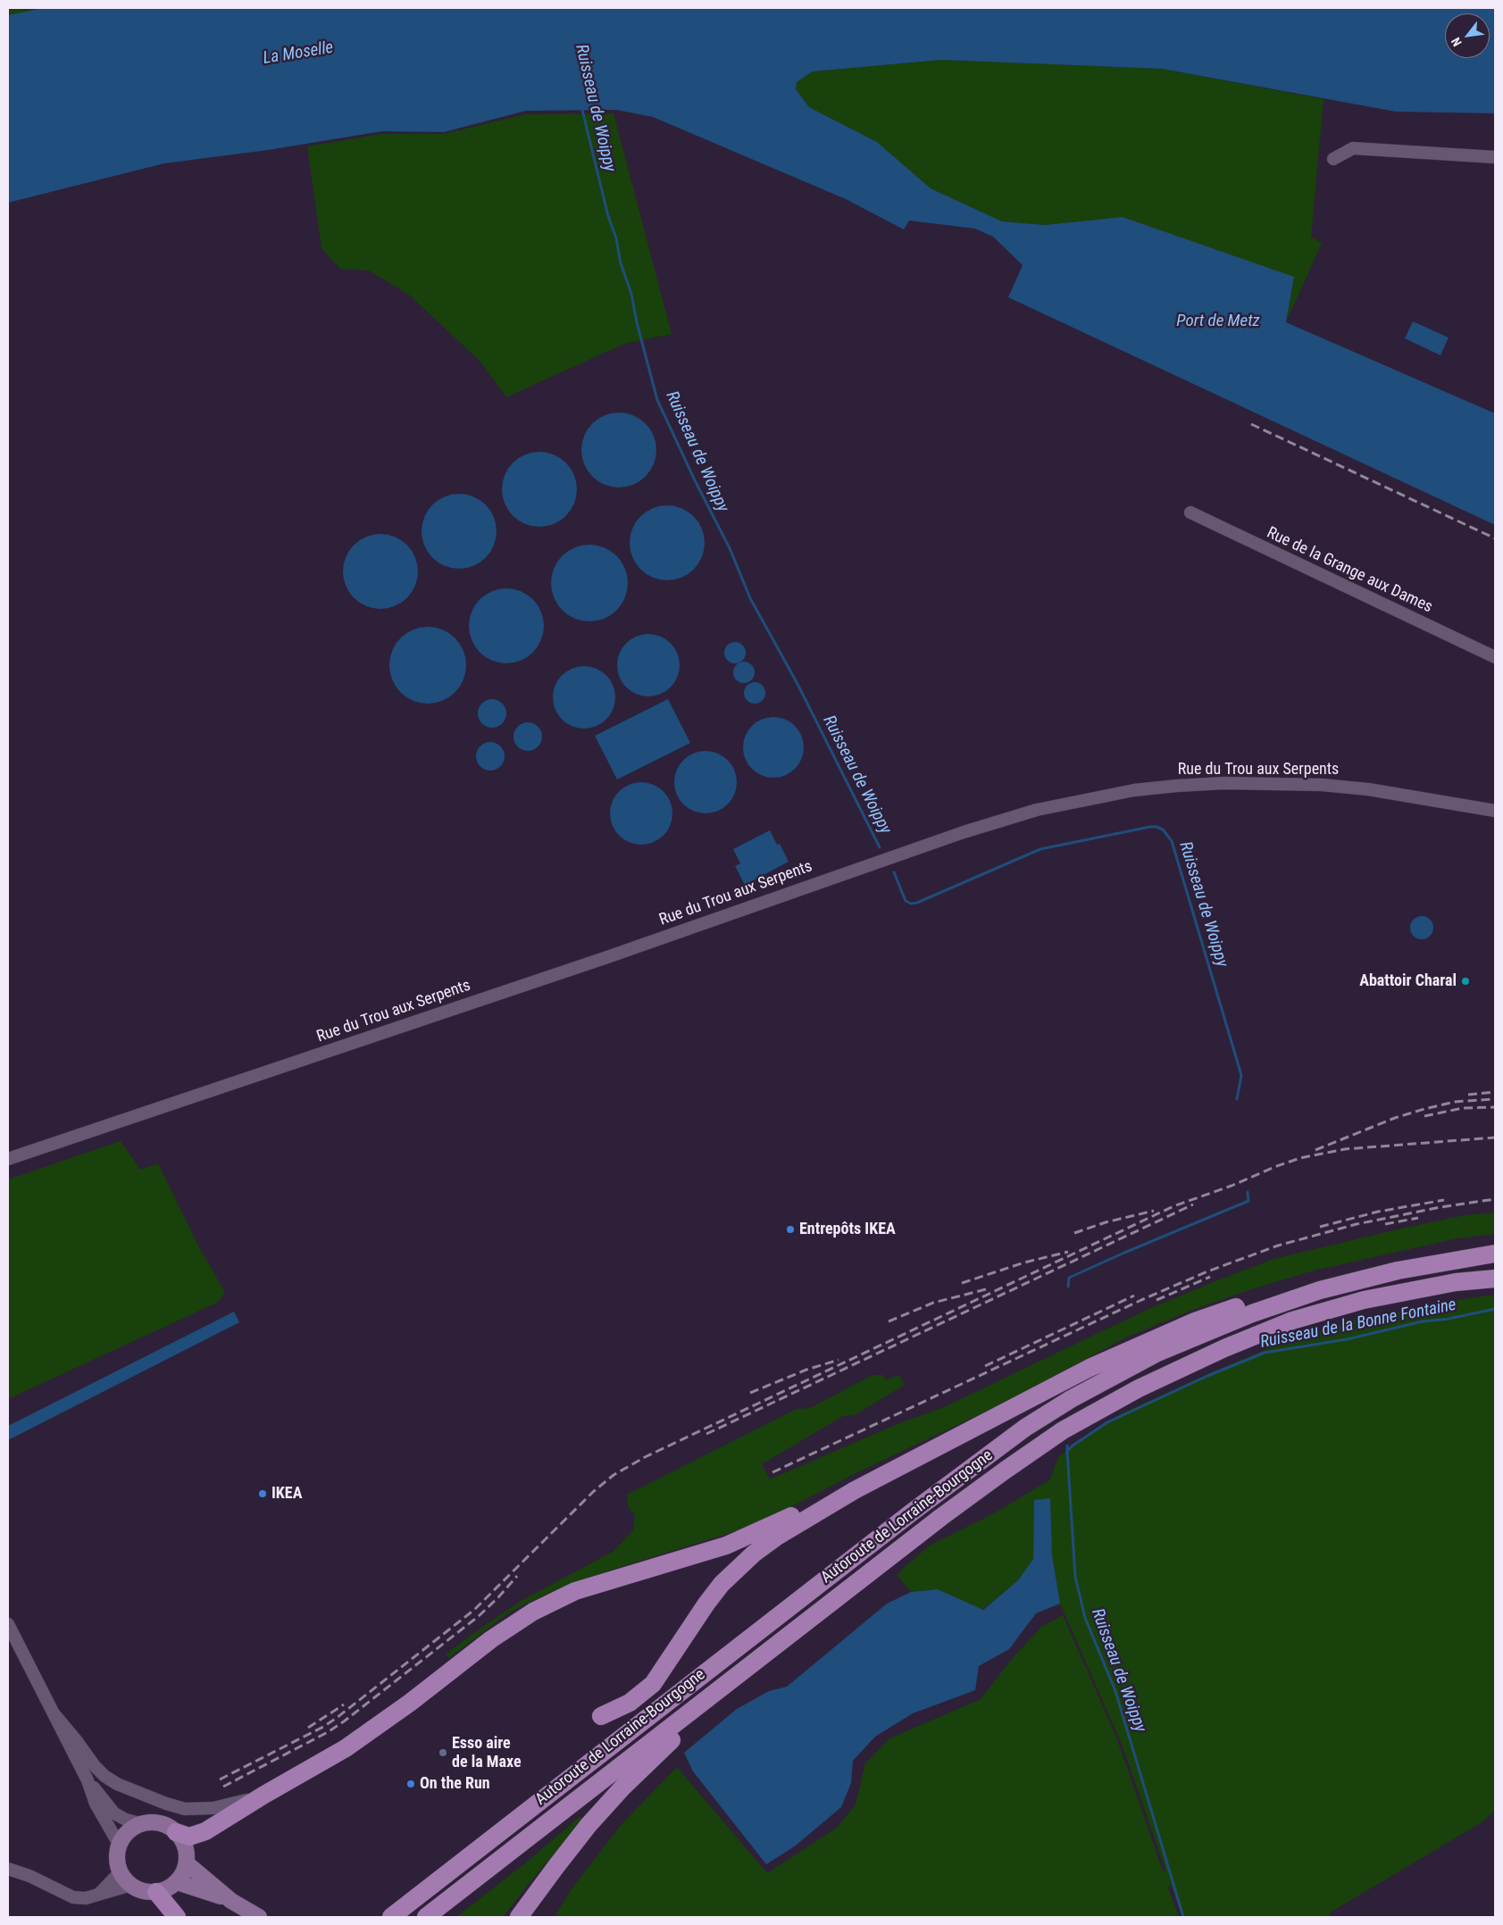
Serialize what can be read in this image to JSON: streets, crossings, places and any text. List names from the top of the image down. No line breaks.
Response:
{"streets":{"highway":["Autoroute de Lorraine-Bourgogne"],"street":["Rue de la Grange aux Dames","Rue du Trou aux Serpents"]},"water":["La Moselle","Ruisseau de Woippy","Port de Metz","Ruisseau de la Bonne Fontaine"],"places":["Abattoir Charal","Entrepôts IKEA","IKEA","Esso aire de la Maxe","On the Run"],"north":"bottom left"}
